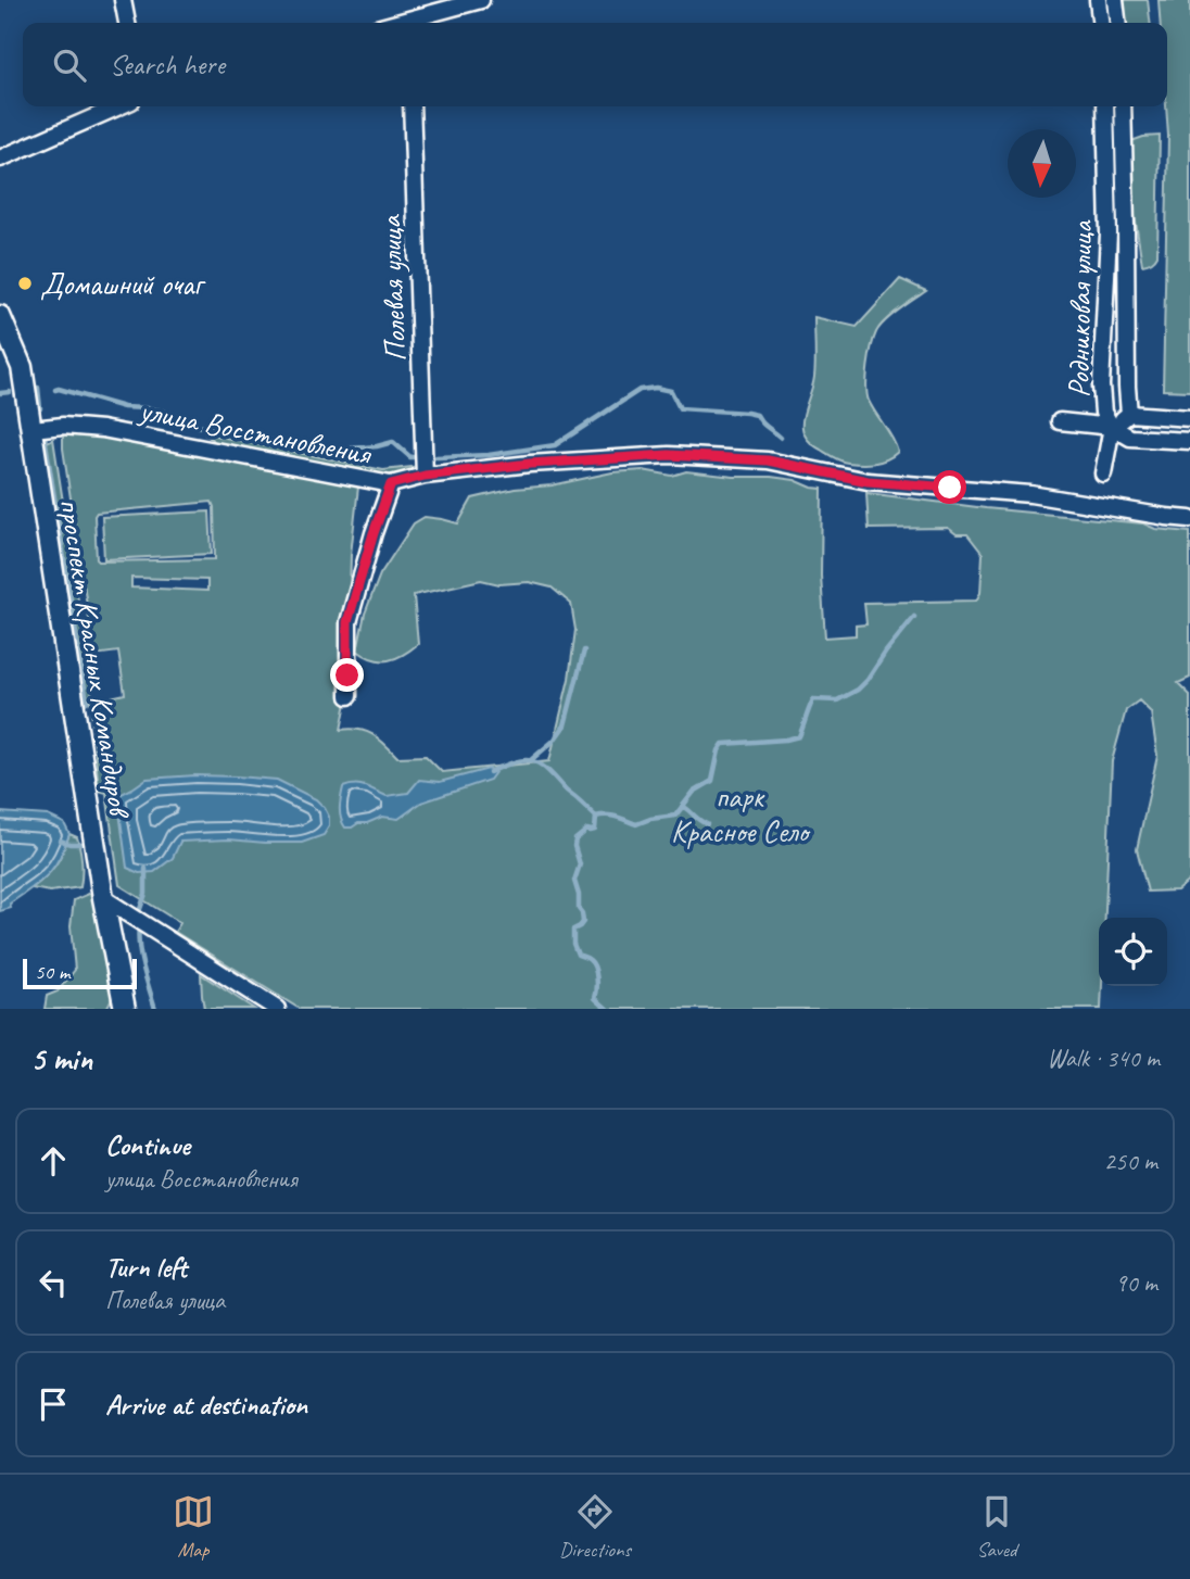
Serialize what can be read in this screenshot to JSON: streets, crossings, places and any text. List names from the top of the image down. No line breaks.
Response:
{"streets":{"street":["Полевая улица","Родниковая улица","улица Восстановления","проспект Красных Командиров"]},"crossings":[["Полевая улица","улица Восстановления"],["улица Восстановления","проспект Красных Командиров"]],"parks":["парк Красное Село"],"places":["Домашний очаг"],"scale_bar":"50 m","north":"bottom","page":{"search":"Search here","scale":"50 m","heading":["5 min","Walk · 340 m"],"list":[["Continue","улица Восстановления","250 m"],["Turn left","Полевая улица","90 m"],"Arrive at destination"],"nav":["Map","Directions","Saved"]}}
